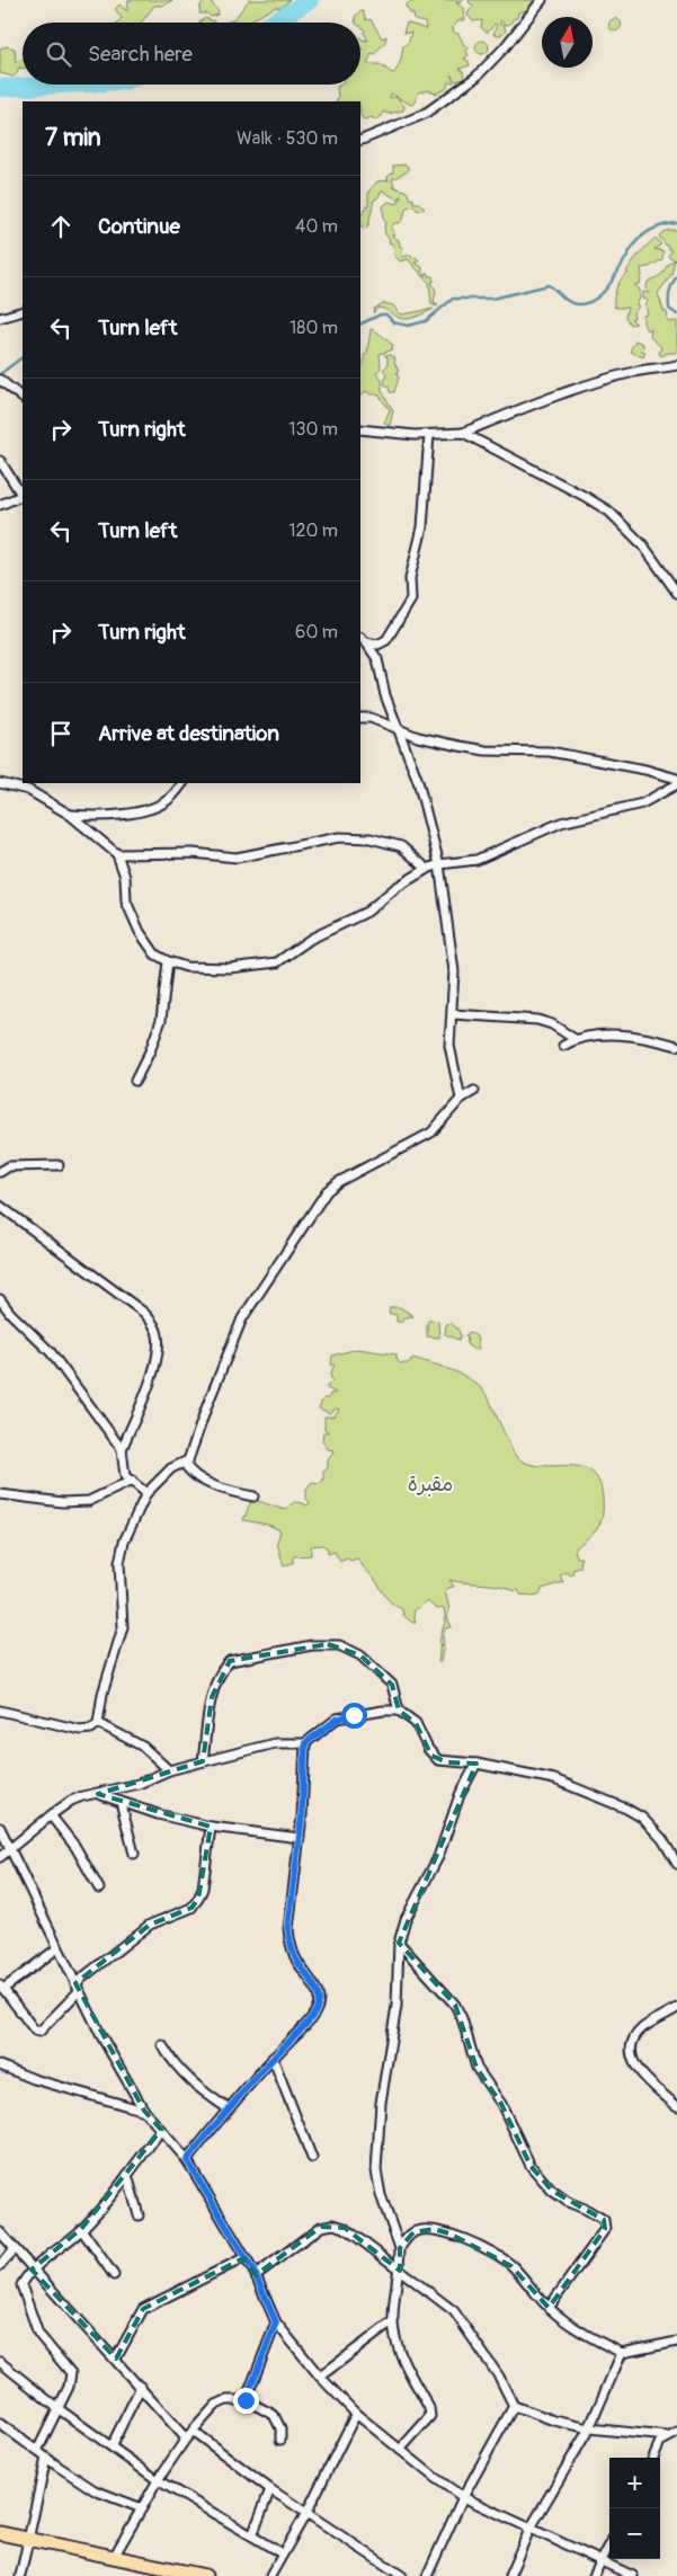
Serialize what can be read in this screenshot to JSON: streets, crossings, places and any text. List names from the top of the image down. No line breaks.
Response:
{"parks":["مقبرة"],"north":"top","page":{"search":"Search here","heading":["7 min","Walk · 530 m"],"list":[["Continue","40 m"],["Turn left","180 m"],["Turn right","130 m"],["Turn left","120 m"],["Turn right","60 m"],"Arrive at destination"],"map_buttons":["+","−"]}}
